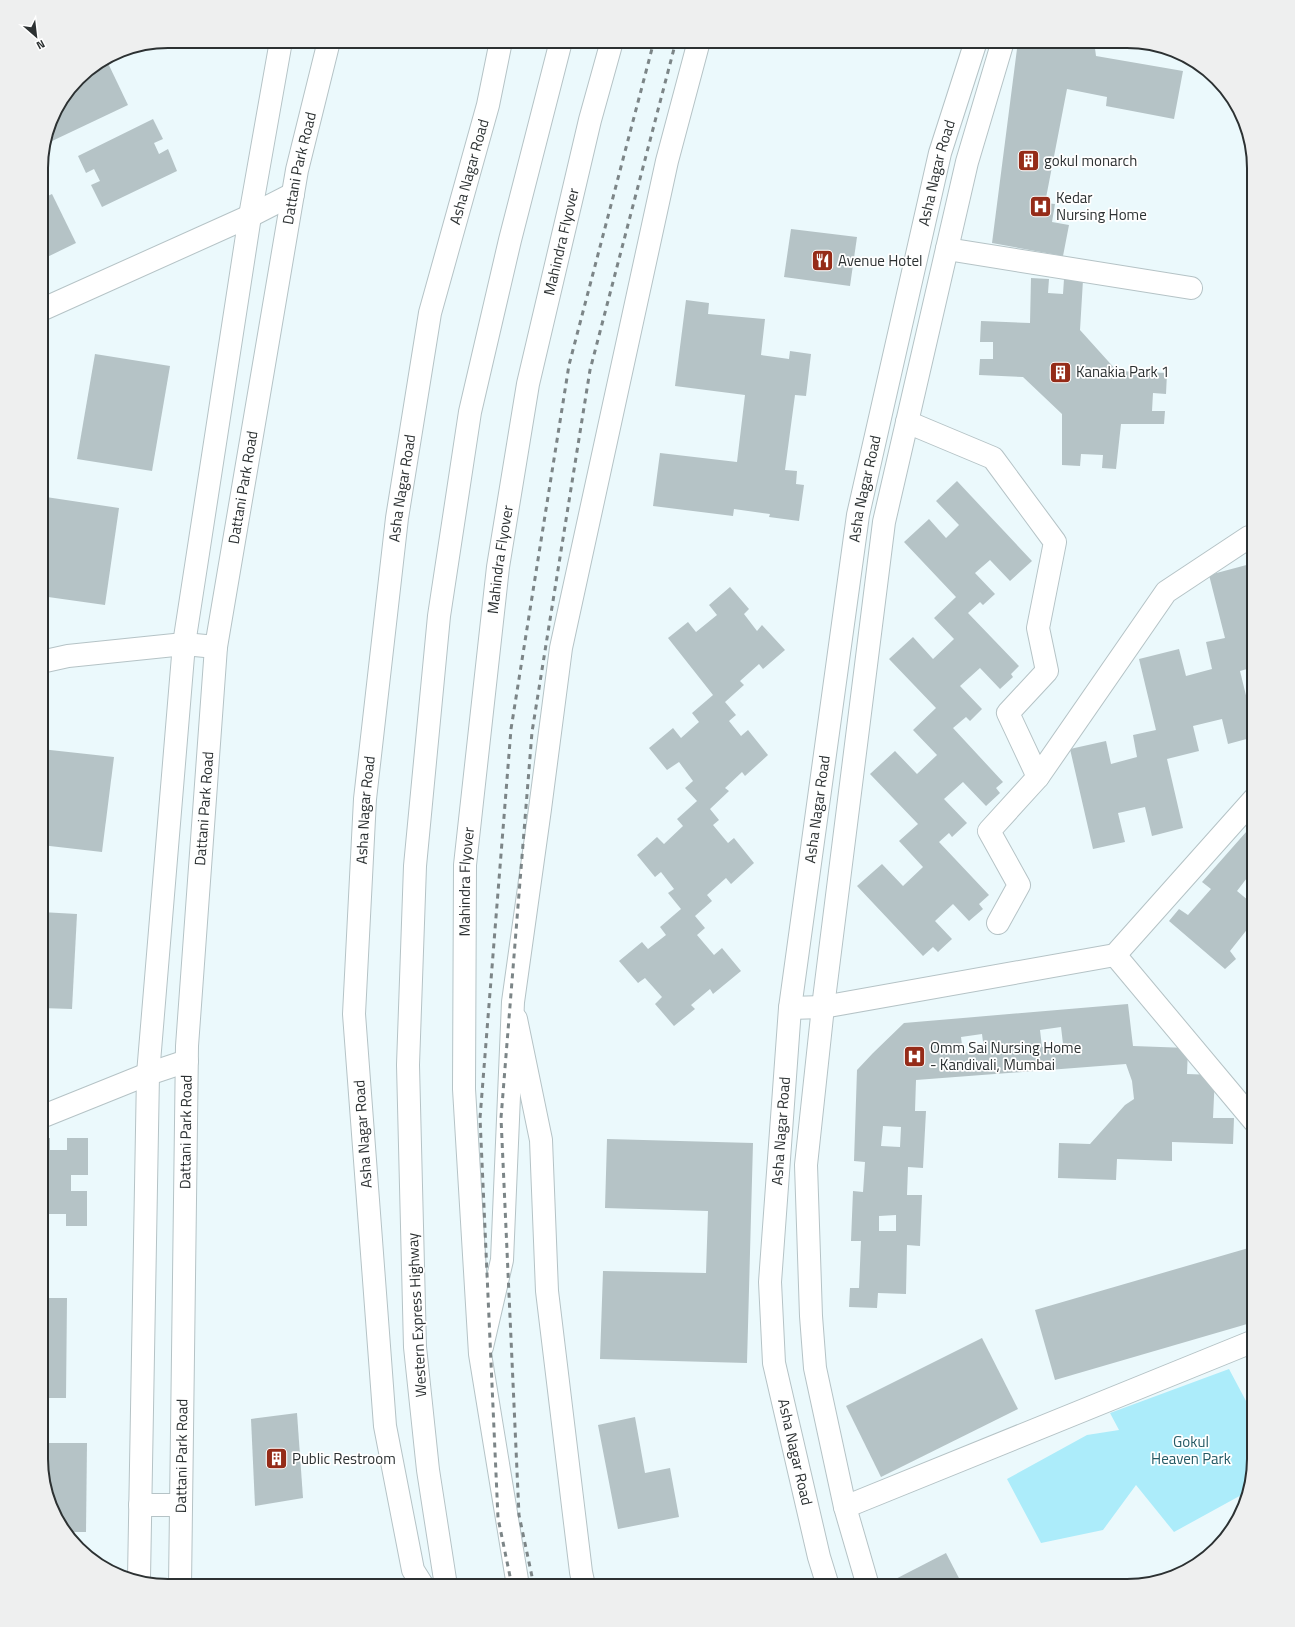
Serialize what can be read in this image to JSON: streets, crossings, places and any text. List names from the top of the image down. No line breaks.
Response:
{"streets":{"main road":["Dattani Park Road","Asha Nagar Road","Mahindra Flyover","Western Express Highway"]},"parks":["Gokul Heaven Park"],"places":{"building":["gokul monarch","Kanakia Park 1","Public Restroom"],"hospital":["Kedar Nursing Home","Omm Sai Nursing Home - Kandivali, Mumbai"],"restaurant":["Avenue Hotel"]},"north":"bottom right"}
